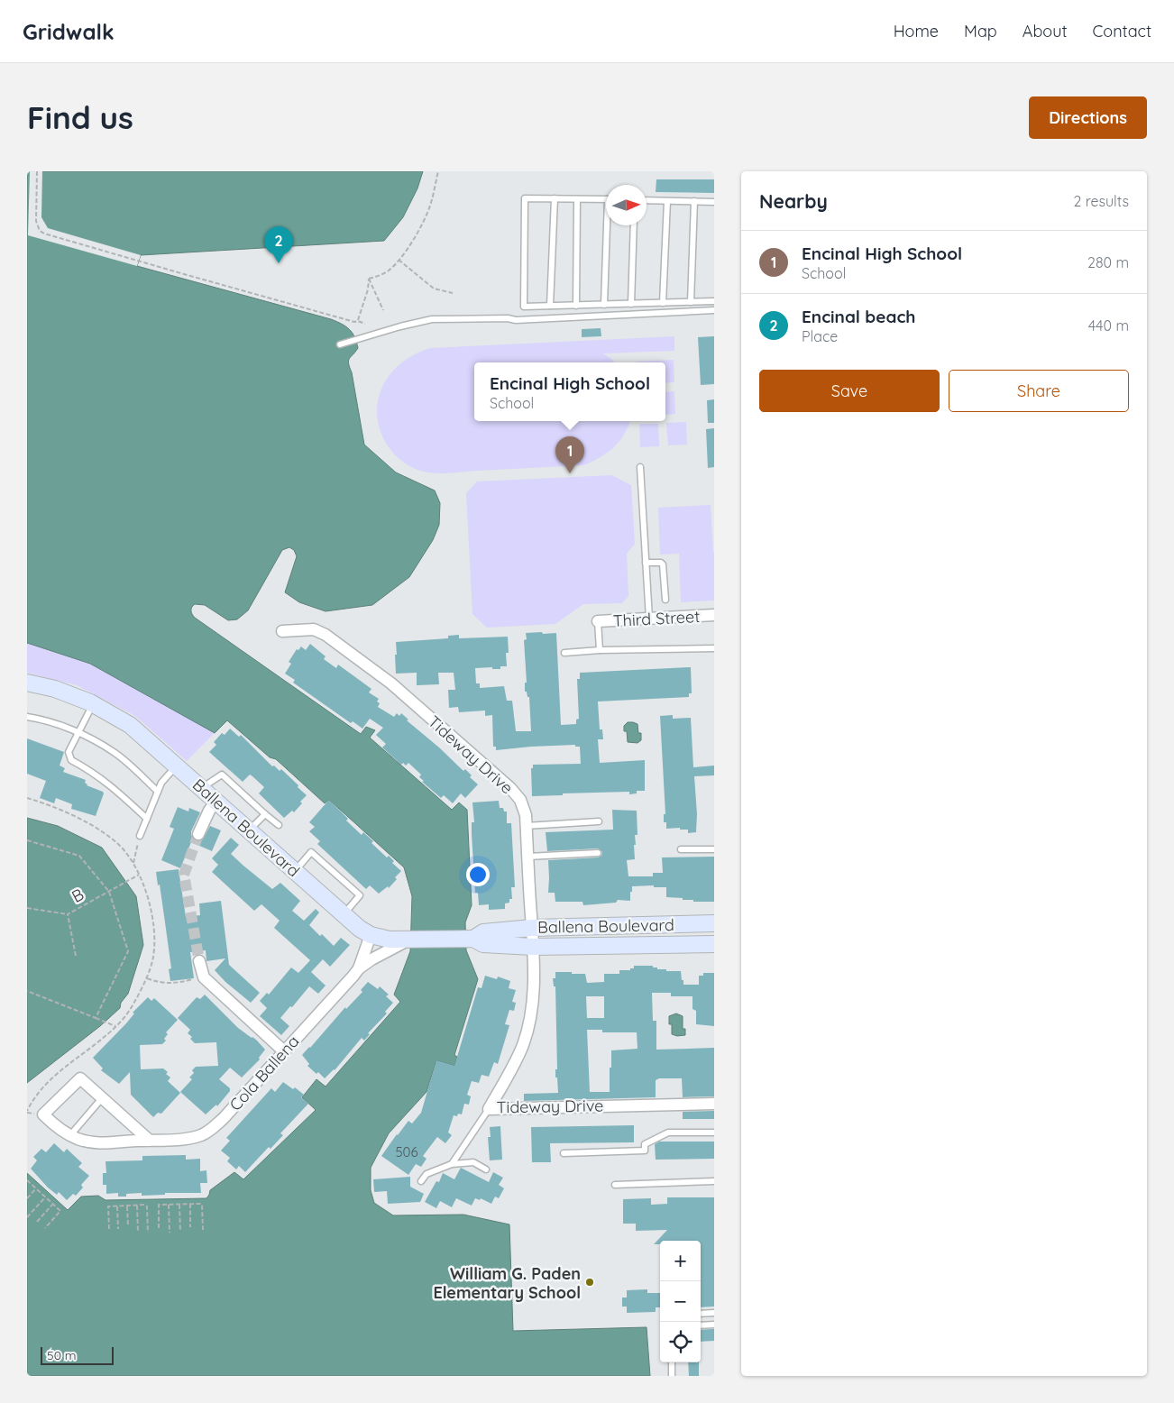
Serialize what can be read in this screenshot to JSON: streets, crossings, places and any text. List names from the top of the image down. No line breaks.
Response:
{"streets":{"street":["Third Street","Tideway Drive","Ballena Boulevard","Cola Ballena"],"path":["B"]},"crossings":[["Tideway Drive","Ballena Boulevard"],["Ballena Boulevard","Cola Ballena"]],"places":["William G. Paden Elementary School"],"house_numbers":["506"],"scale_bar":"50 m","north":"right","page":{"header":"Gridwalk","nav":["Home","Map","About","Contact"],"buttons":["Directions",["Save","Share"]],"title":"Find us","heading":["Nearby","2 results"],"pins":["2","1"],"list":[{"mark":"1","name":"Encinal High School","note":"School","value":"280 m"},{"mark":"2","name":"Encinal beach","note":"Place","value":"440 m"}],"popup":["Encinal High School","School"],"map_buttons":["+","−"],"scale":"50 m"}}
